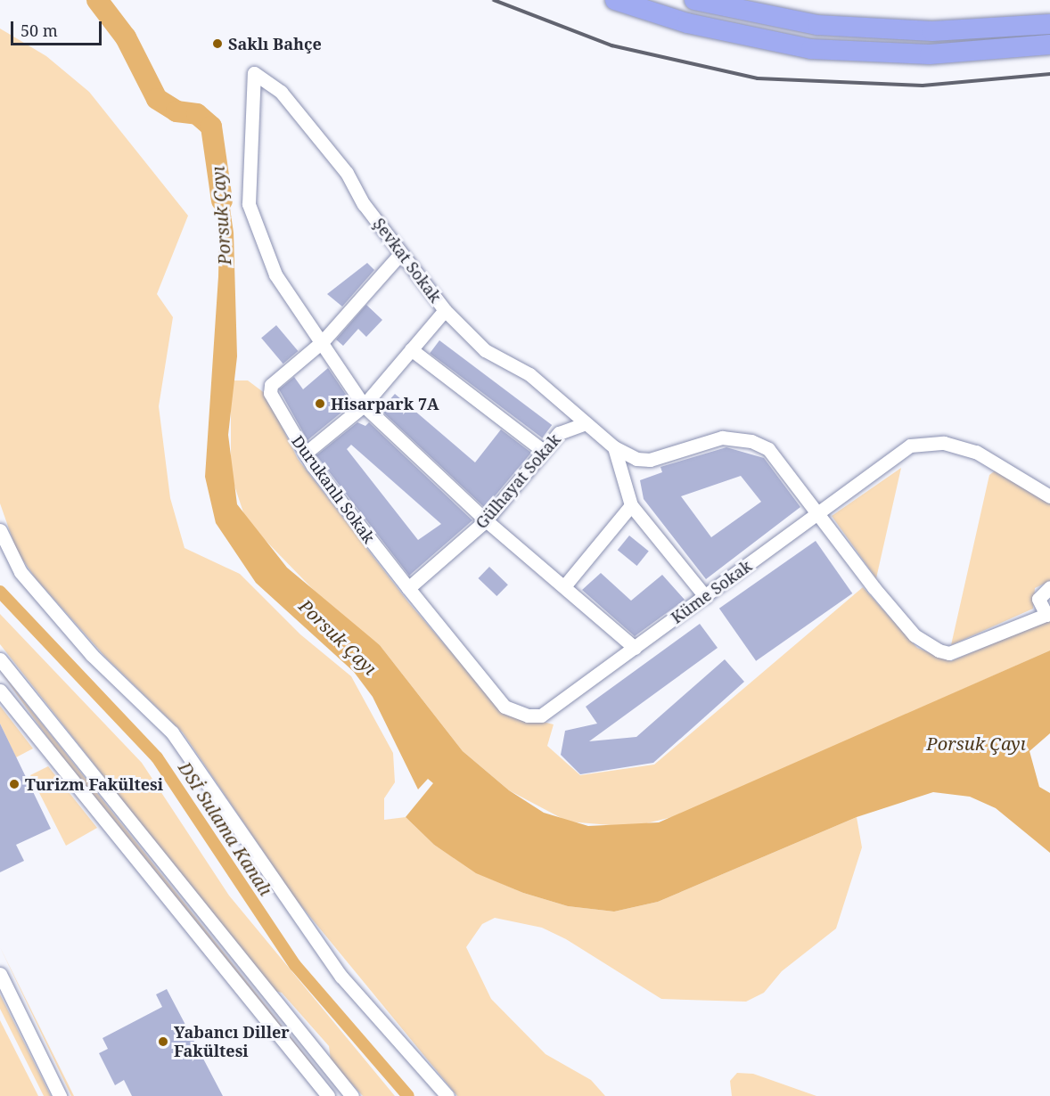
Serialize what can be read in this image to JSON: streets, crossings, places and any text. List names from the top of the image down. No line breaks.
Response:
{"streets":{"street":["Şevkat Sokak","Gülhayat Sokak","Durukanlı Sokak","Küme Sokak"]},"crossings":[["Şevkat Sokak","Gülhayat Sokak"],["Şevkat Sokak","Durukanlı Sokak"],["Şevkat Sokak","Küme Sokak"],["Gülhayat Sokak","Durukanlı Sokak"],["Gülhayat Sokak","Küme Sokak"],["Durukanlı Sokak","Küme Sokak"]],"water":["Porsuk Çayı","DSİ Sulama Kanalı"],"places":["Saklı Bahçe","Hisarpark 7A","Turizm Fakültesi","Yabancı Diller Fakültesi"],"scale_bar":"50 m"}
